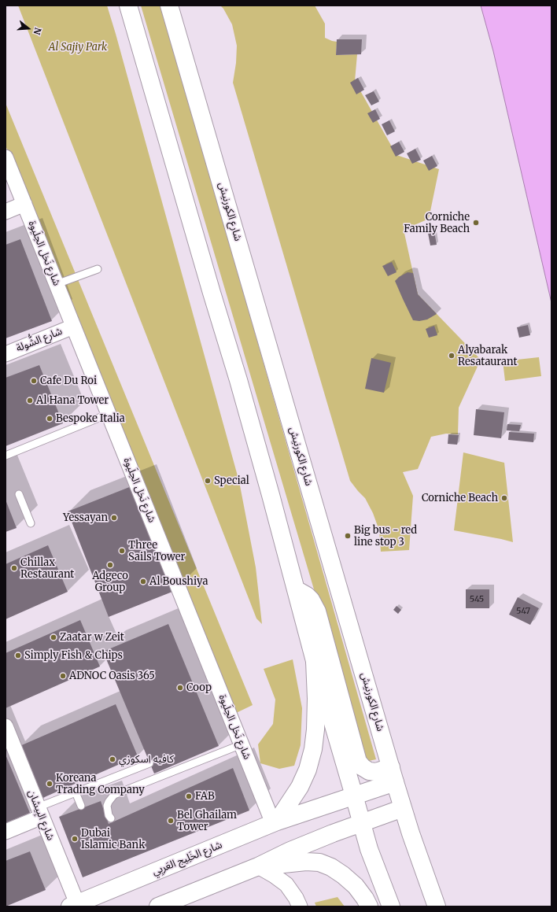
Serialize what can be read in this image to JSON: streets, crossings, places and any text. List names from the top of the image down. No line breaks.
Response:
{"streets":{"main road":["شارع الكورنيش","شارع الخَلِيج العَربِي"],"street":["شارع نَخل الحِلَيوة","شارع الشُّولة","شارع البِيشان"]},"crossings":[["شارع الكورنيش","شارع الخَلِيج العَربِي"],["شارع نَخل الحِلَيوة","شارع الشُّولة"],["شارع نَخل الحِلَيوة","شارع الخَلِيج العَربِي"],["شارع البِيشان","شارع الخَلِيج العَربِي"]],"parks":["Al Sajiy Park"],"places":["Corniche Family Beach","Alyabarak Resataurant","Cafe Du Roi","Al Hana Tower","Bespoke Italia","Special","Corniche Beach","Yessayan","Big bus - red line stop 3","Three Sails Tower","Adgeco Group","Chillax Restaurant","Al Boushiya","Zaatar w Zeit","Simply Fish & Chips","ADNOC Oasis 365","Coop","كافيه اسكوزي","Koreana Trading Company","FAB","Bel Ghailam Tower","Dubai Islamic Bank"],"house_numbers":["545","547"],"north":"right"}
